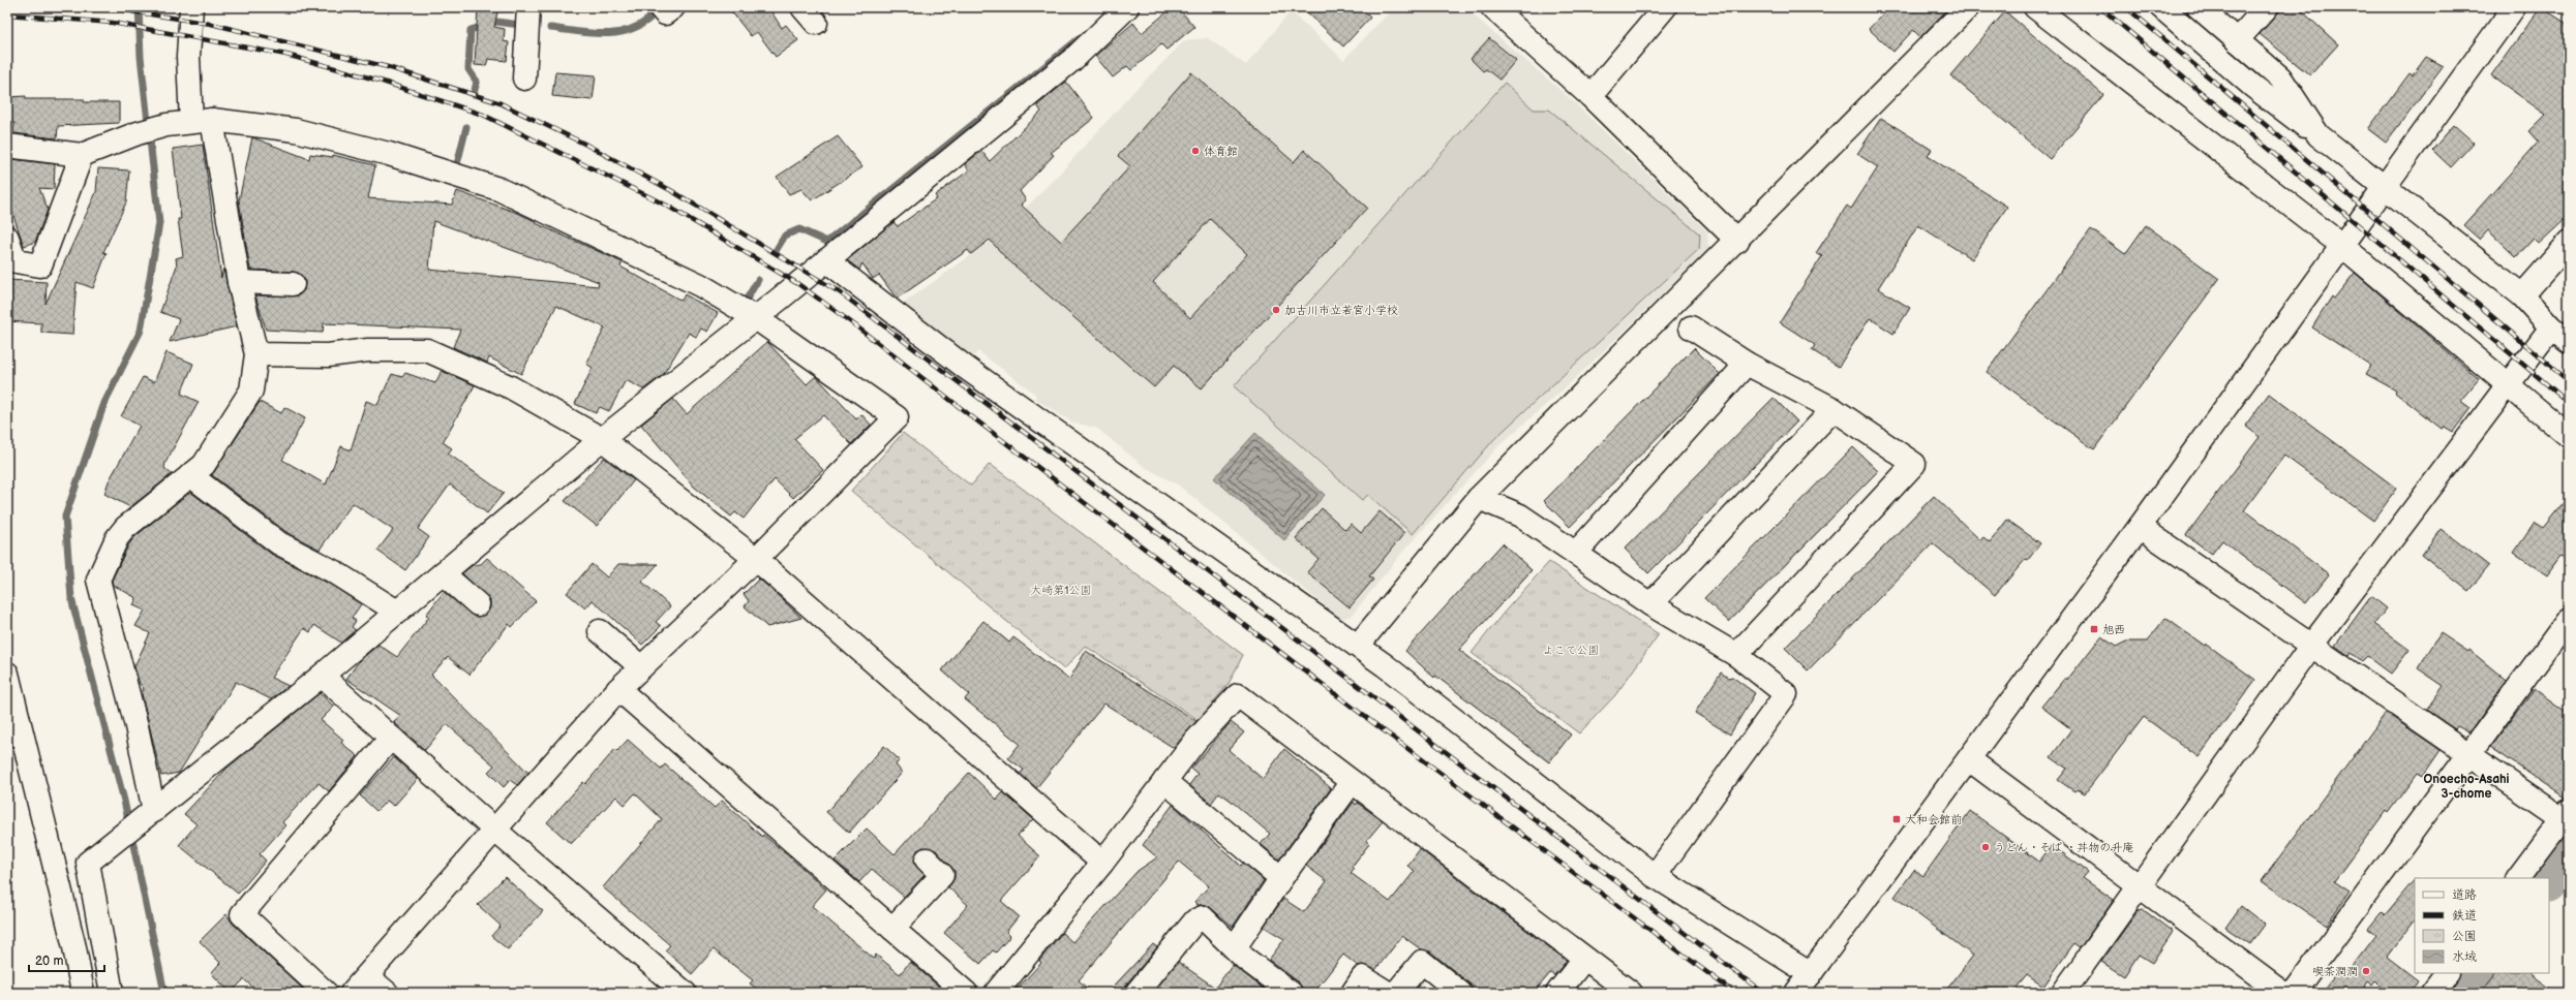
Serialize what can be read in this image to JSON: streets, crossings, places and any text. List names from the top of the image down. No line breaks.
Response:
{"districts":["Onoecho-Asahi 3-chome"],"parks":["大崎第1公園","よこて公園"],"places":{"other":["体育館","加古川市立若宮小学校","うどん・そば ・丼物の升庵","喫茶潤潤"],"transit":["旭西","大和会館前"]},"legend":["道路","鉄道","公園","水域"],"scale_bar":"20 m"}
